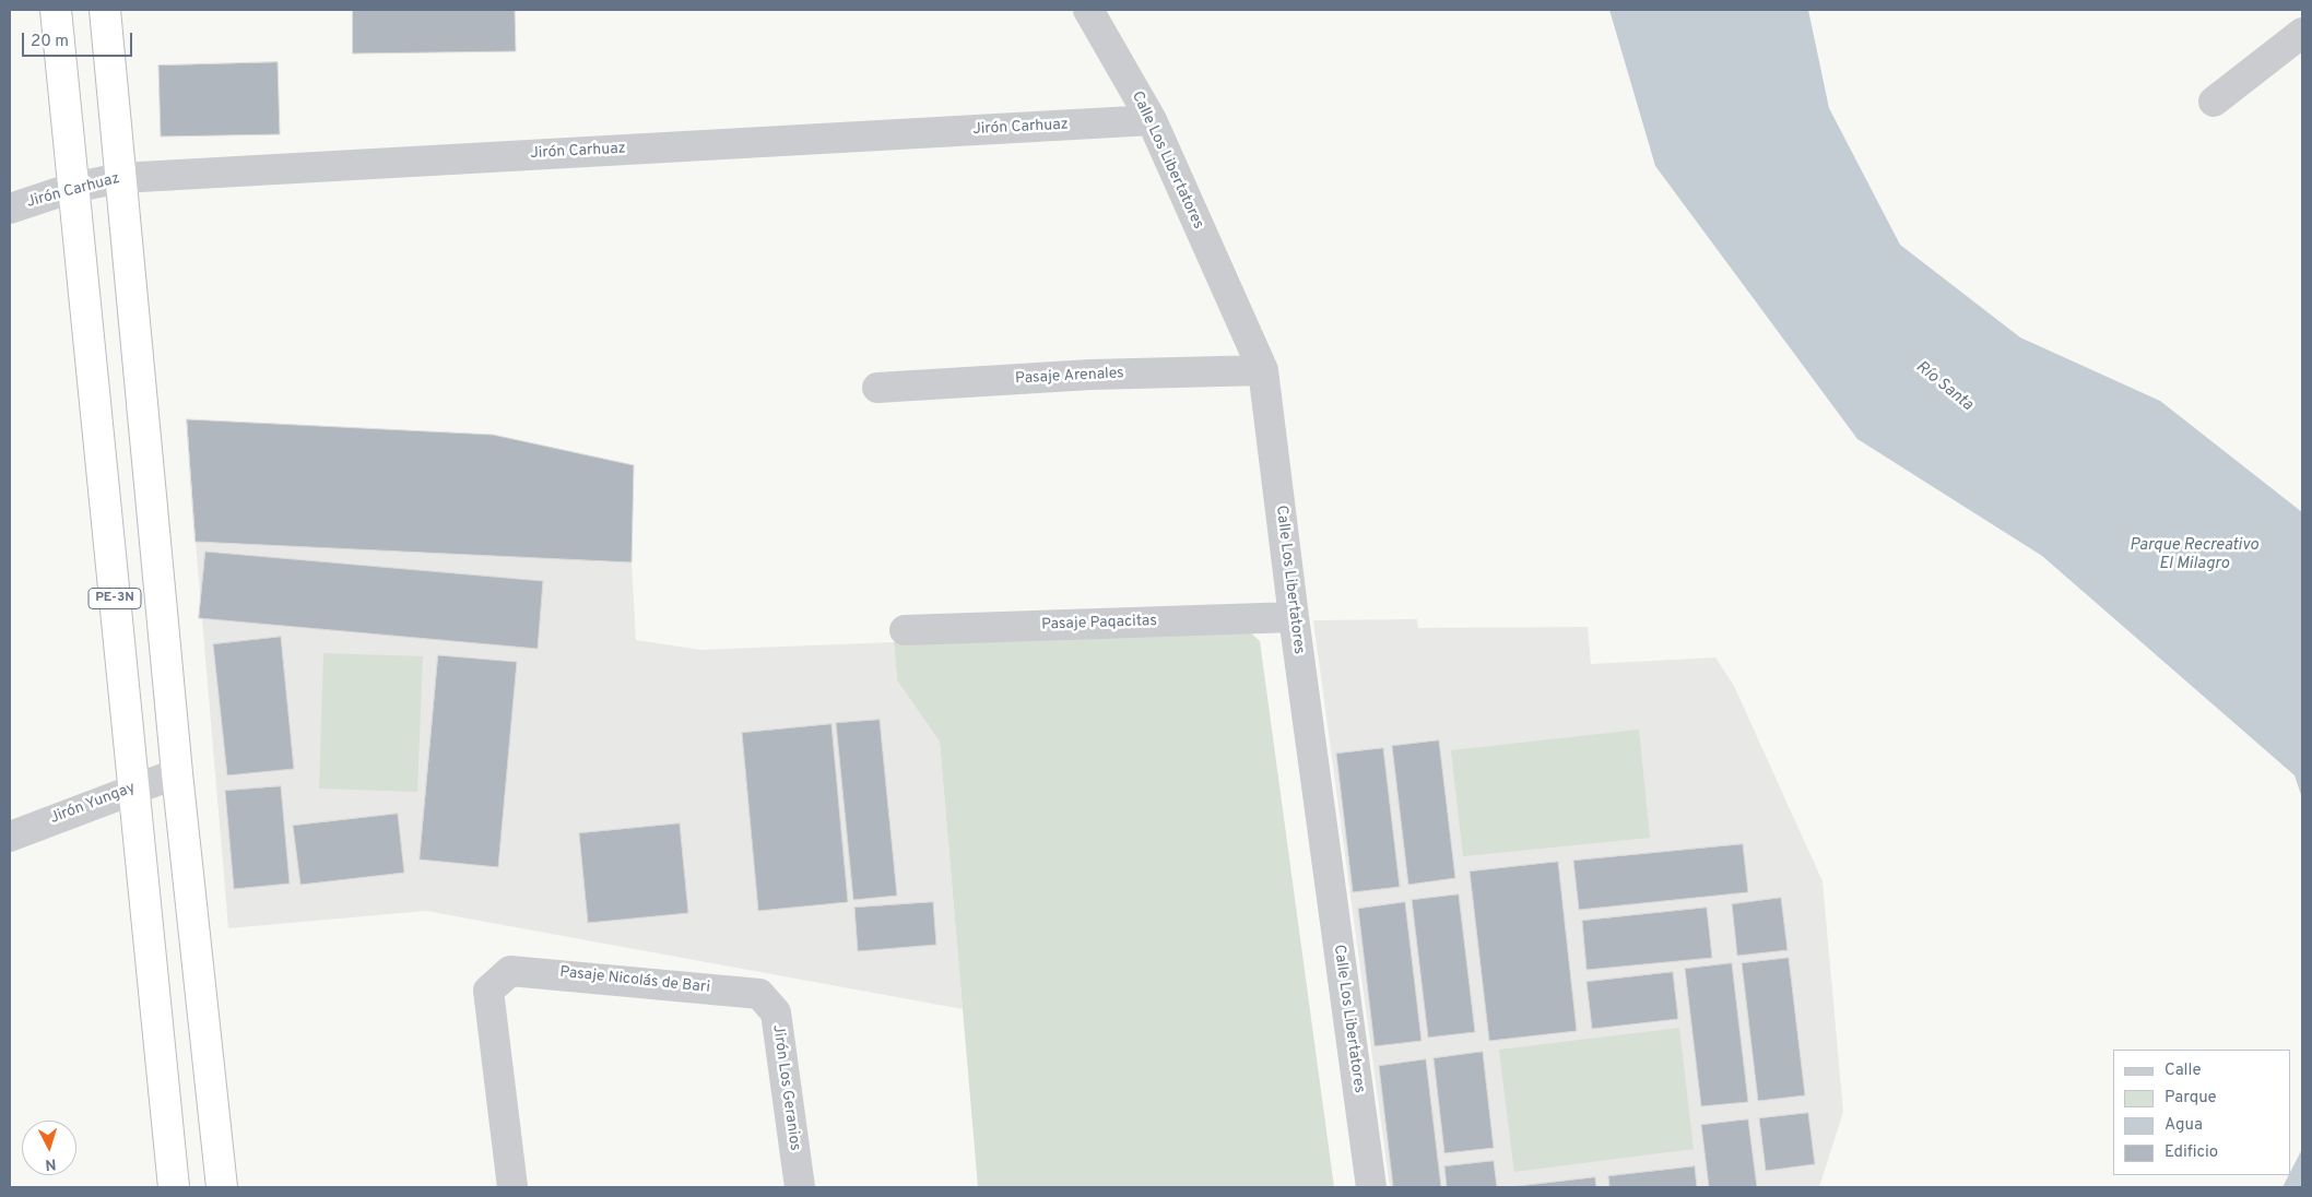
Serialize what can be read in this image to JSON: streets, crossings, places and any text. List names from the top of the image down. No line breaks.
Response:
{"streets":{"highway":["PE-3N"],"street":["Jirón Carhuaz","Calle Los Libertatores","Pasaje Arenales","Pasaje Paqacitas","Jirón Yungay","Pasaje Nicolás de Bari","Jirón Los Geranios"]},"crossings":[["Jirón Carhuaz","Calle Los Libertatores"],["Jirón Carhuaz","PE-3N"],["Calle Los Libertatores","Pasaje Arenales"],["Calle Los Libertatores","Pasaje Paqacitas"],["PE-3N","Jirón Yungay"],["Pasaje Nicolás de Bari","Jirón Los Geranios"]],"water":["Río Santa","Parque Recreativo El Milagro"],"legend":["Calle","Parque","Agua","Edificio"],"scale_bar":"20 m","north":"bottom"}
